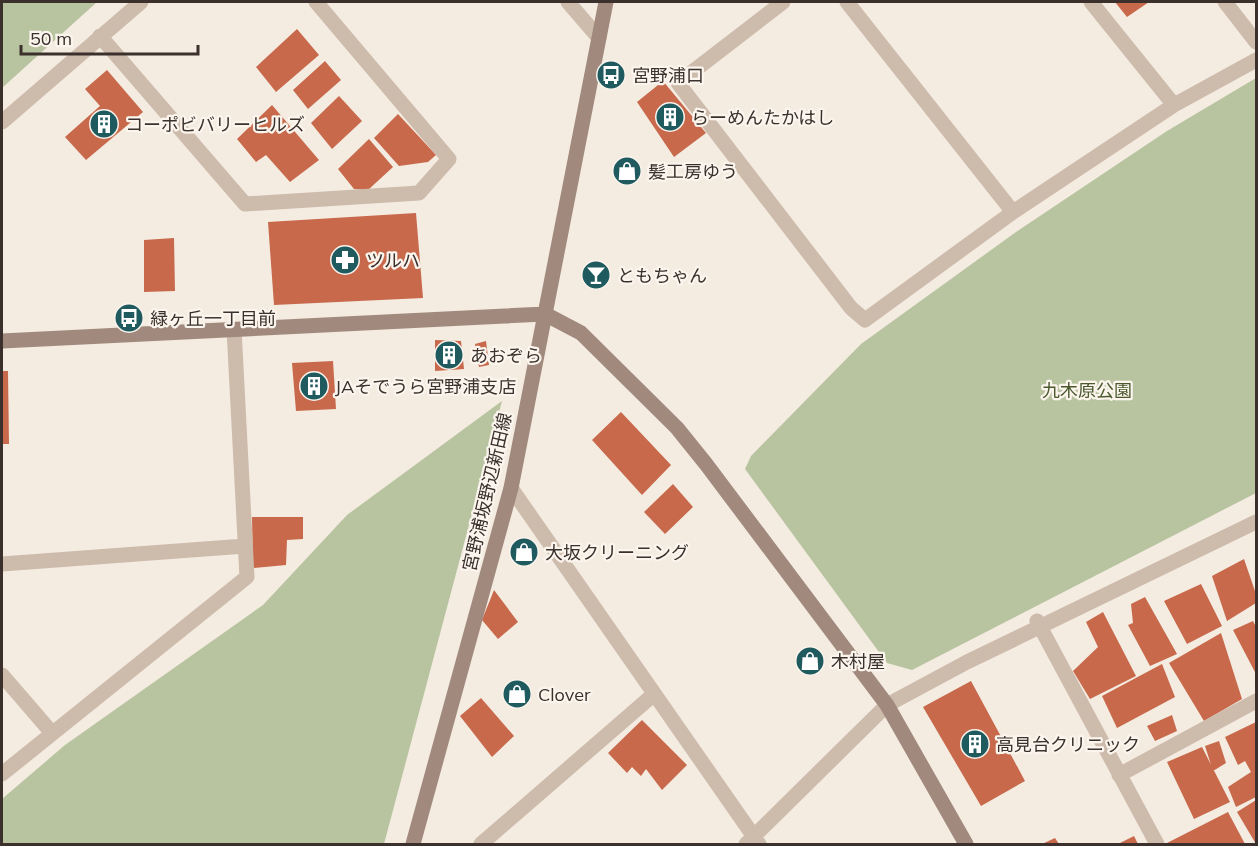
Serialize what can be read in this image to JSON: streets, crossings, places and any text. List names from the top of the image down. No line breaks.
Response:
{"streets":{"street":["宮野浦坂野辺新田線"]},"parks":["九木原公園"],"places":{"bus stop":["宮野浦口","緑ヶ丘一丁目前"],"building":["らーめんたかはし","コーポビバリーヒルズ","あおぞら","JAそでうら宮野浦支店","高見台クリニック"],"shop":["髪工房ゆう","大坂クリーニング","木村屋","Clover"],"pharmacy":["ツルハ"],"bar":["ともちゃん"]},"scale_bar":"50 m"}
